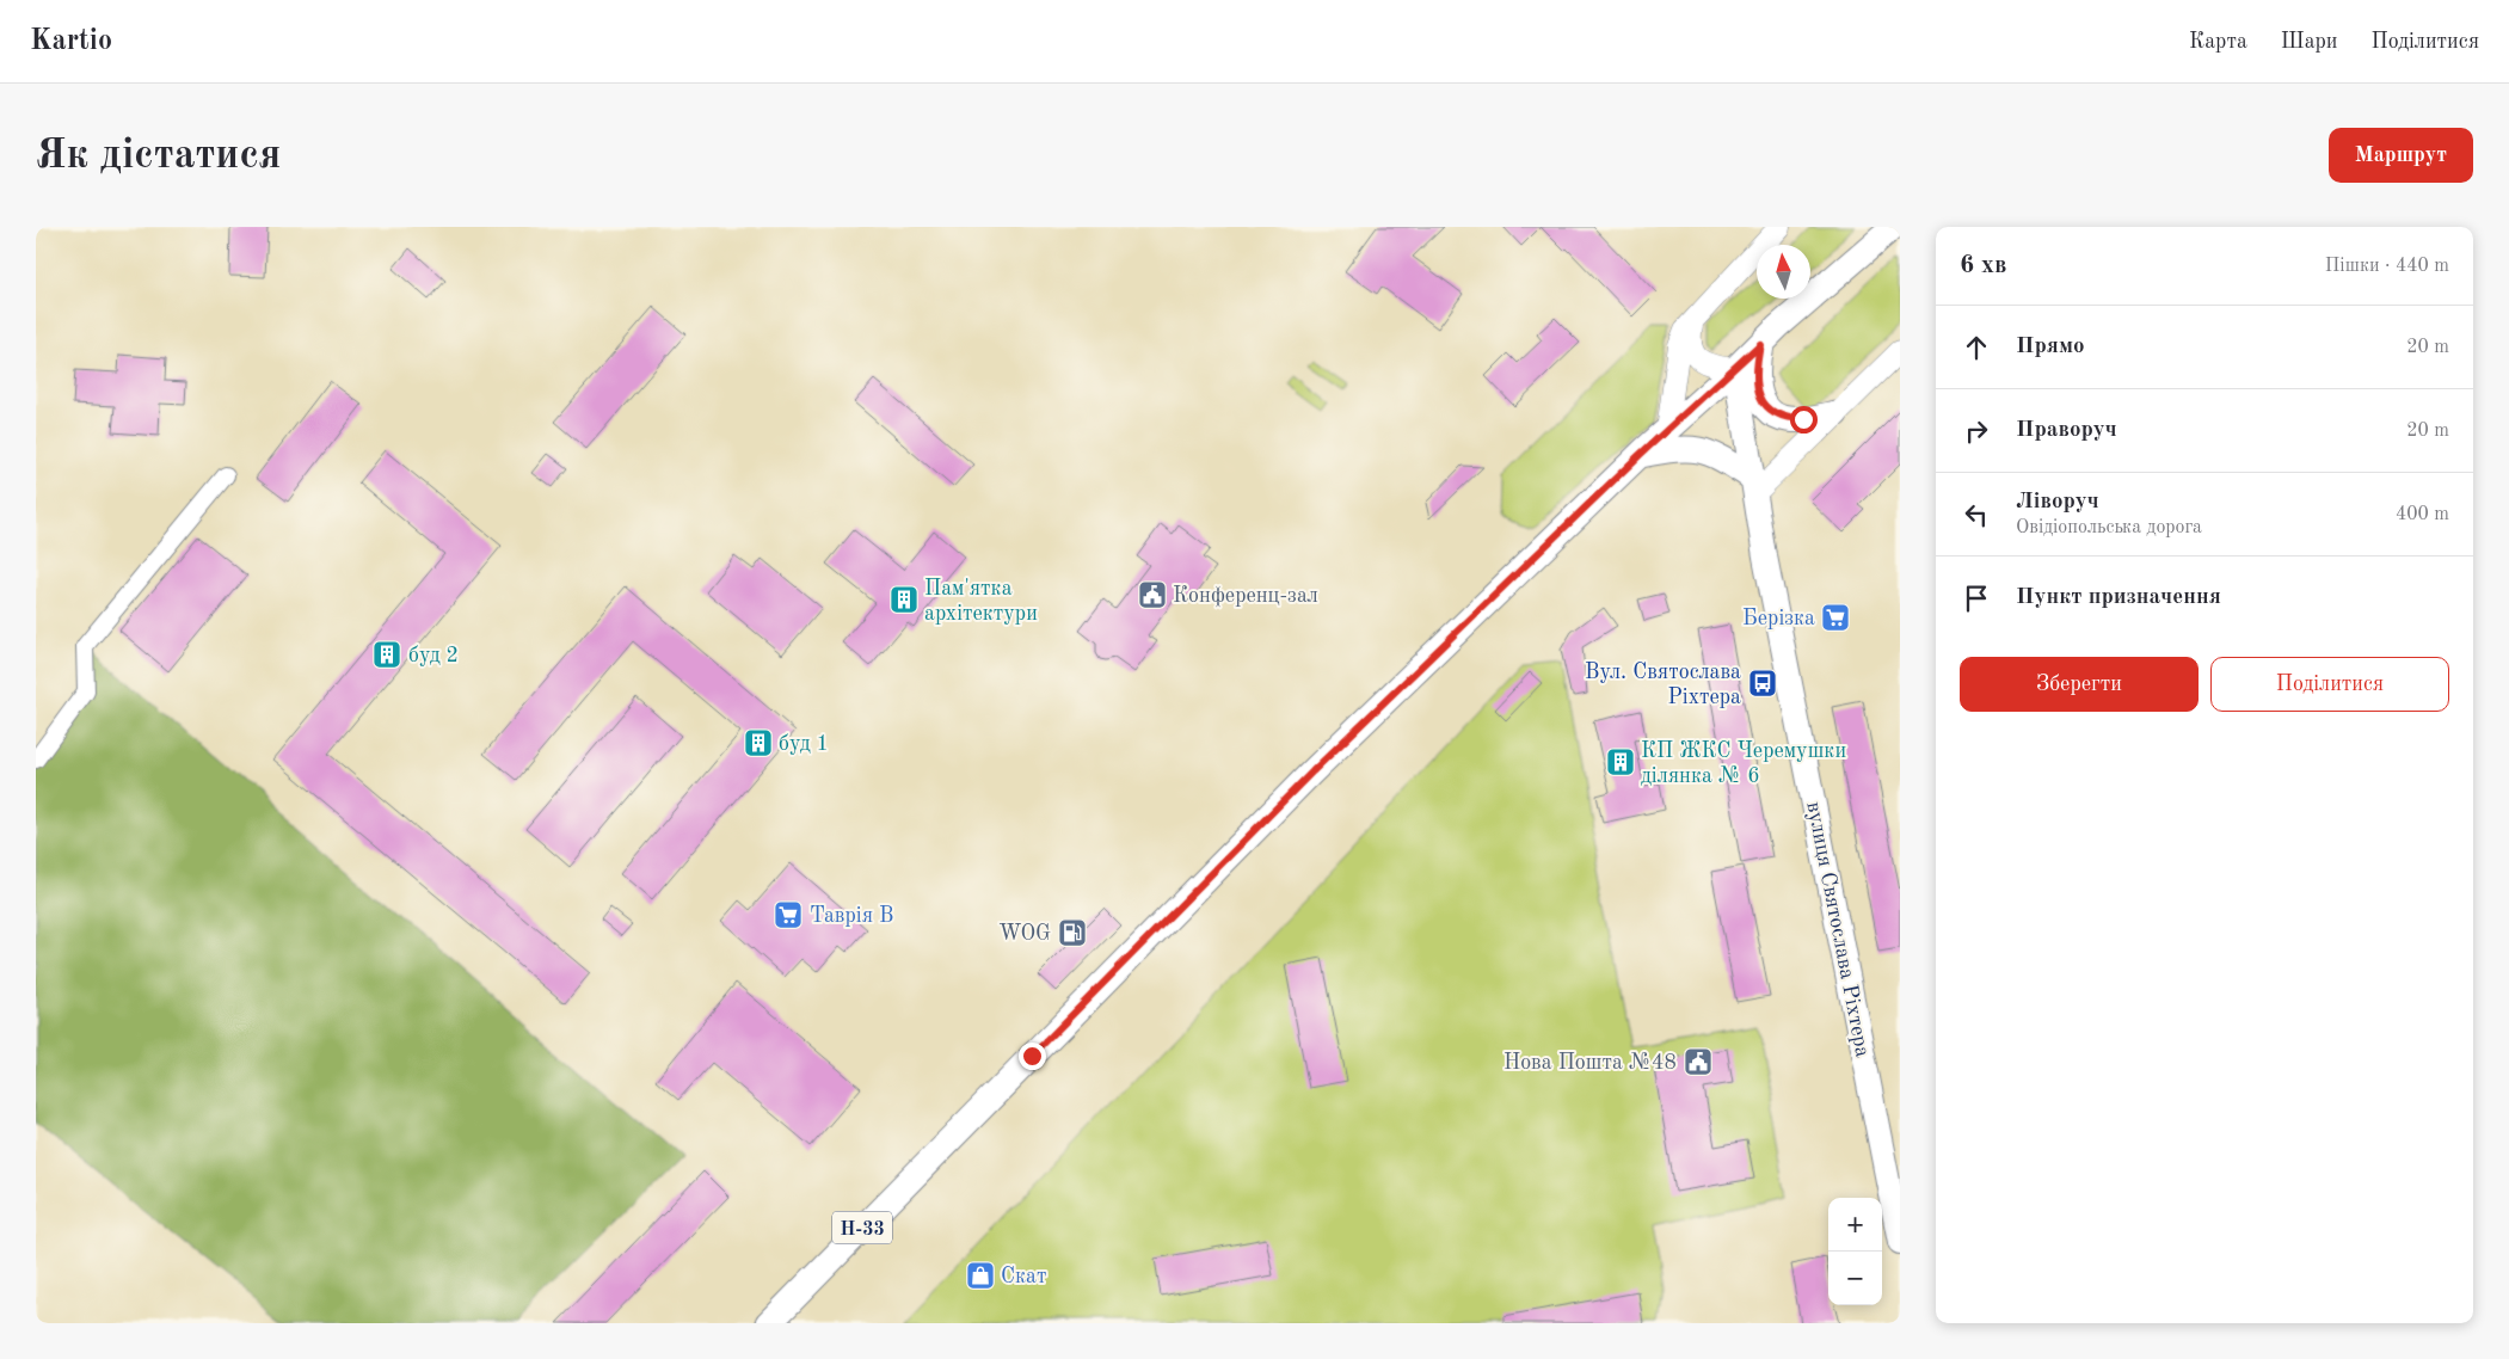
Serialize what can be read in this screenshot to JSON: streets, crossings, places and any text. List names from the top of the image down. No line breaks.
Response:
{"streets":{"main road":["вулиця Святослава Ріхтера","Н-33"]},"crossings":[["вулиця Святослава Ріхтера","Н-33"]],"places":{"public building":["Конференц-зал","Нова Пошта №48"],"building":["Пам'ятка архітектури","буд 2","буд 1","КП ЖКС Черемушки ділянка № 6"],"supermarket":["Берізка","Таврія В"],"bus stop":["Вул. Святослава Ріхтера"],"fuel station":["WOG"],"shop":["Скат"]},"north":"top","page":{"header":"Kartio","nav":["Карта","Шари","Поділитися"],"buttons":["Маршрут",["Зберегти","Поділитися"]],"title":"Як дістатися","heading":["6 хв","Пішки · 440 m"],"list":[["Прямо","20 m"],["Праворуч","20 m"],["Ліворуч","Овідіопольська дорога","400 m"],"Пункт призначення"],"map_buttons":["+","−"]}}
